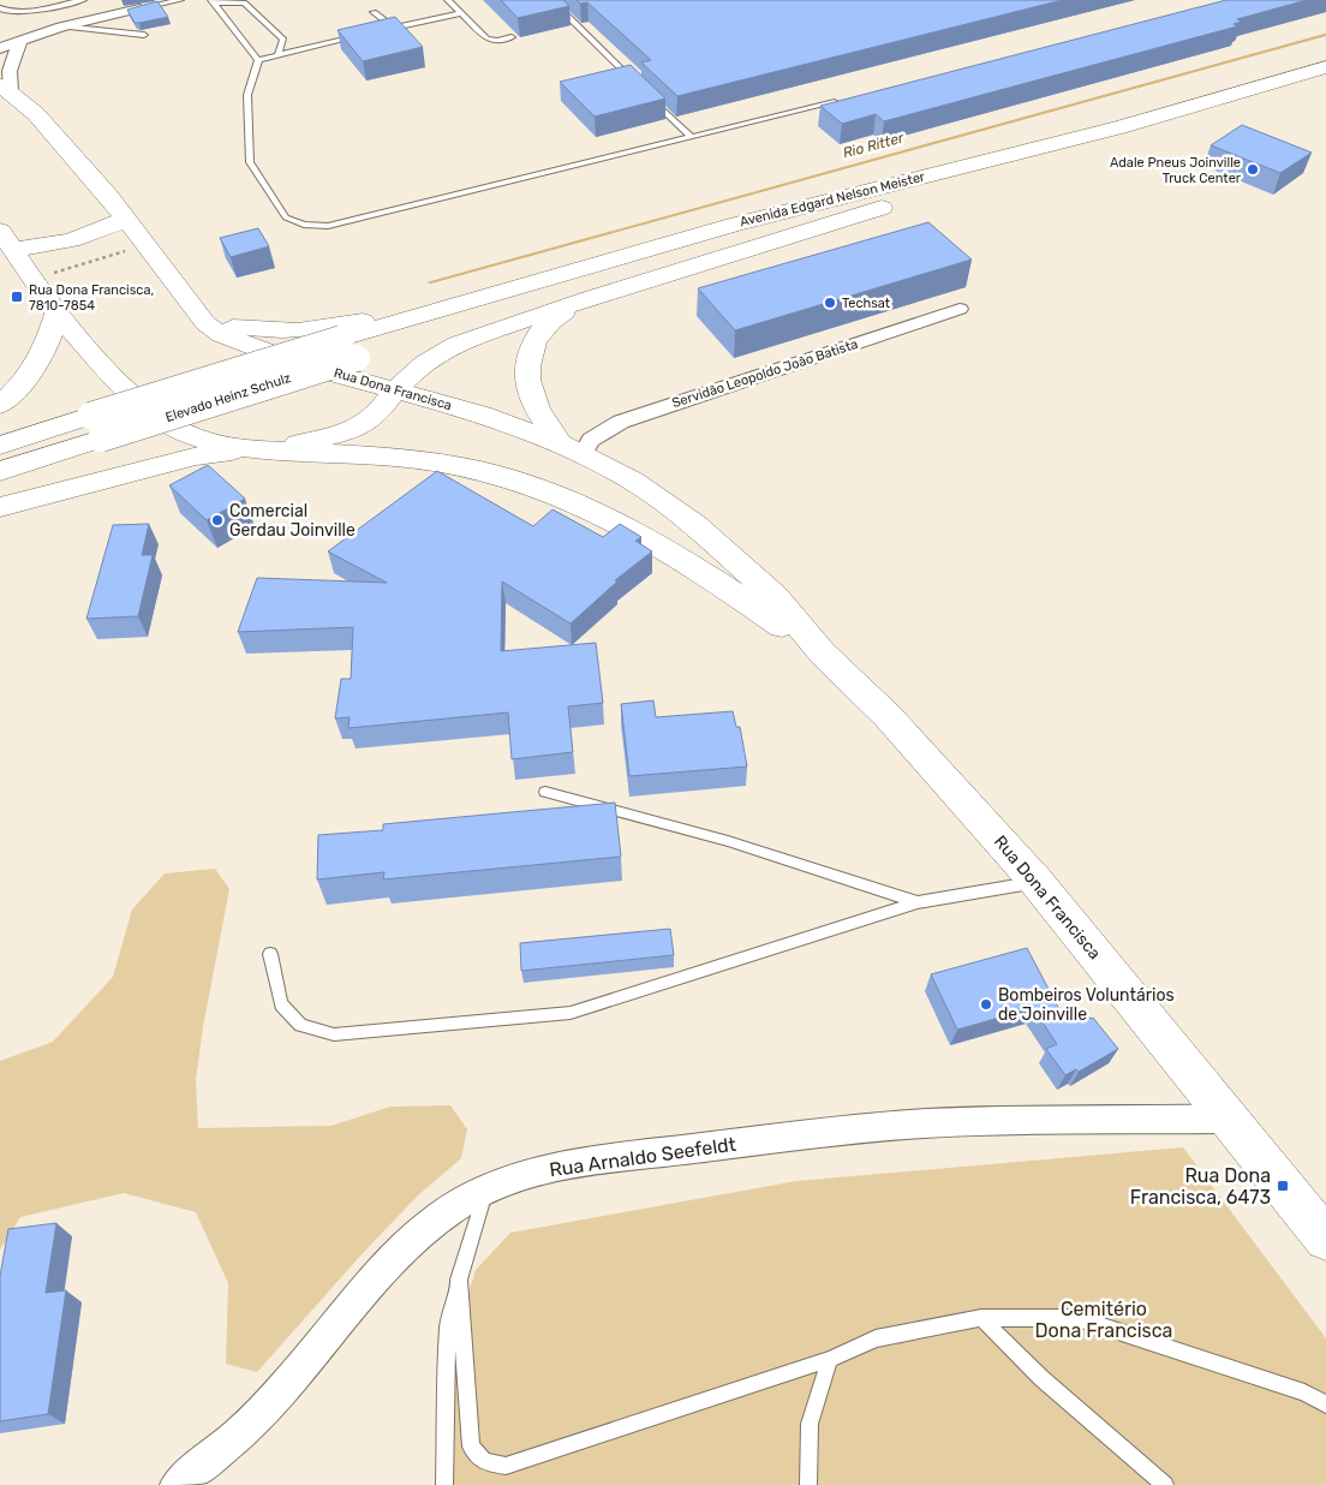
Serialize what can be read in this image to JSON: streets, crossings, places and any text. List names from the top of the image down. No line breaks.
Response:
{"streets":{"main road":["Avenida Edgard Nelson Meister","Rua Dona Francisca","Elevado Heinz Schulz"],"street":["Servidão Leopoldo João Batista","Rua Arnaldo Seefeldt"]},"crossings":[["Avenida Edgard Nelson Meister","Elevado Heinz Schulz"],["Servidão Leopoldo João Batista","Rua Dona Francisca"],["Rua Dona Francisca","Rua Arnaldo Seefeldt"]],"water":["Rio Ritter"],"parks":["Cemitério Dona Francisca"],"places":{"other":["Adale Pneus Joinville Truck Center","Techsat","Comercial Gerdau Joinville","Bombeiros Voluntários de Joinville"],"transit":["Rua Dona Francisca, 7810-7854","Rua Dona Francisca, 6473"]}}
